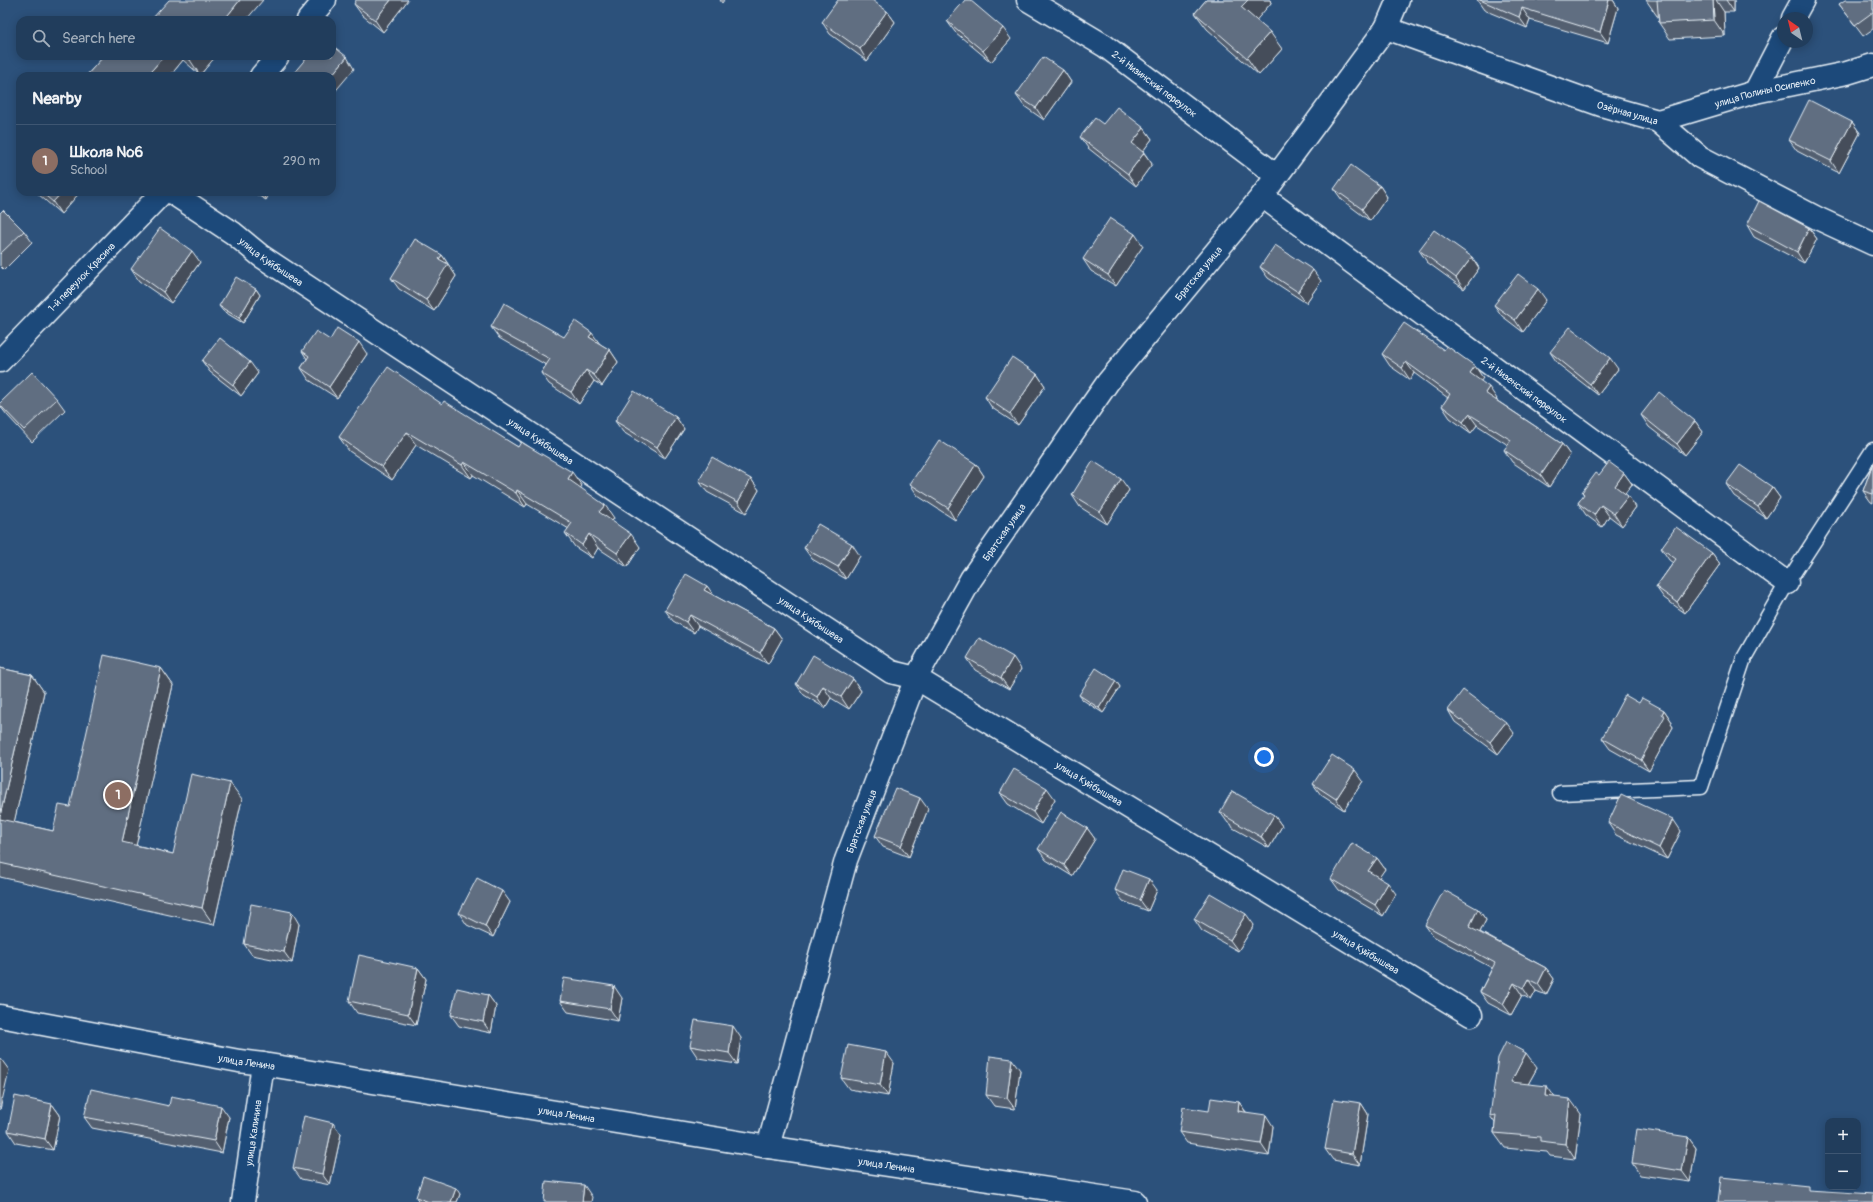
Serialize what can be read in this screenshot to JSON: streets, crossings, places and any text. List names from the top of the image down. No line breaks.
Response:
{"streets":{"street":["2-й Низинский переулок","улица Полины Осипенко","Озёрная улица","улица Куйбышева","Братская улица","1-й переулок Красина","2-й Низенский переулок","улица Ленина","улица Калинина"]},"crossings":[["2-й Низинский переулок","Братская улица"],["улица Полины Осипенко","Озёрная улица"],["Озёрная улица","Братская улица"],["улица Куйбышева","Братская улица"],["Братская улица","2-й Низенский переулок"],["Братская улица","улица Ленина"],["улица Ленина","улица Калинина"]],"north":"top left","page":{"search":"Search here","heading":"Nearby","list":[{"mark":"1","name":"Школа №6","note":"School","value":"290 m"}],"pins":"1","map_buttons":["+","−"]}}
